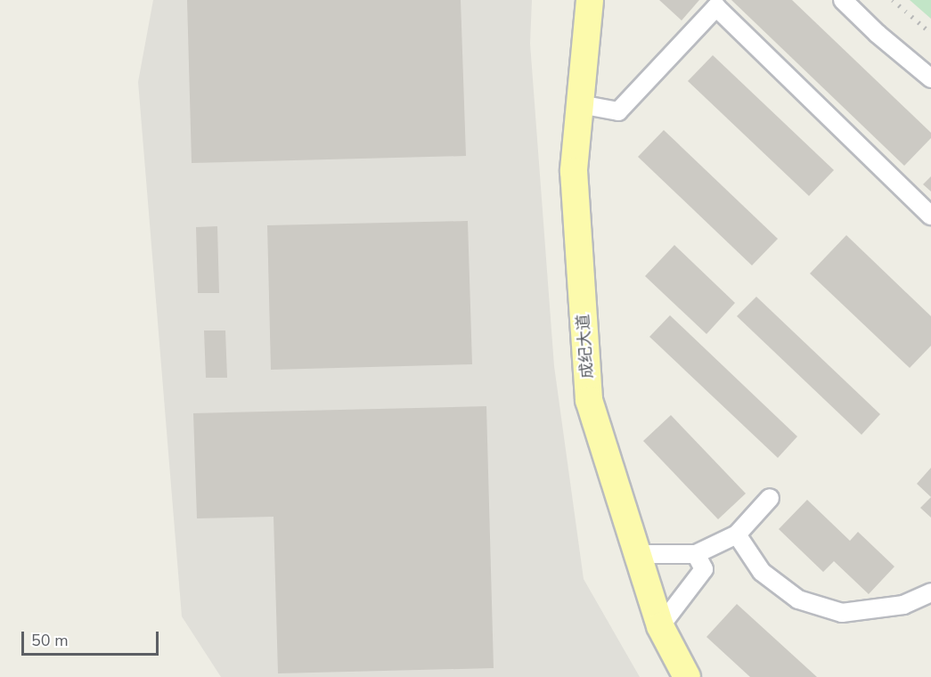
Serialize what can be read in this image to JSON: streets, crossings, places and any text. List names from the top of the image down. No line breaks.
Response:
{"streets":{"main road":["成纪大道"]},"scale_bar":"50 m"}
